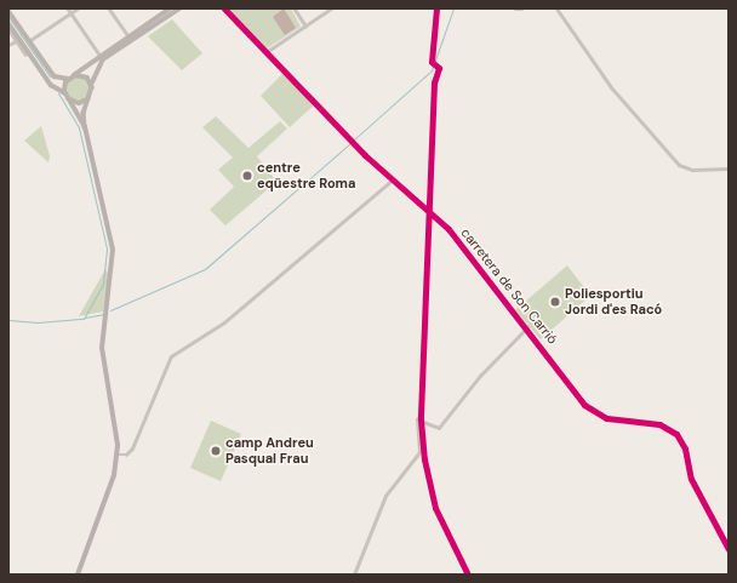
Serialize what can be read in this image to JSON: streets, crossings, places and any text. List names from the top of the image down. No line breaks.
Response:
{"streets":{"street":["carretera de Son Carrió"]},"places":["centre eqüestre Roma","Poliesportiu Jordi d'es Racó","camp Andreu Pasqual Frau"]}
